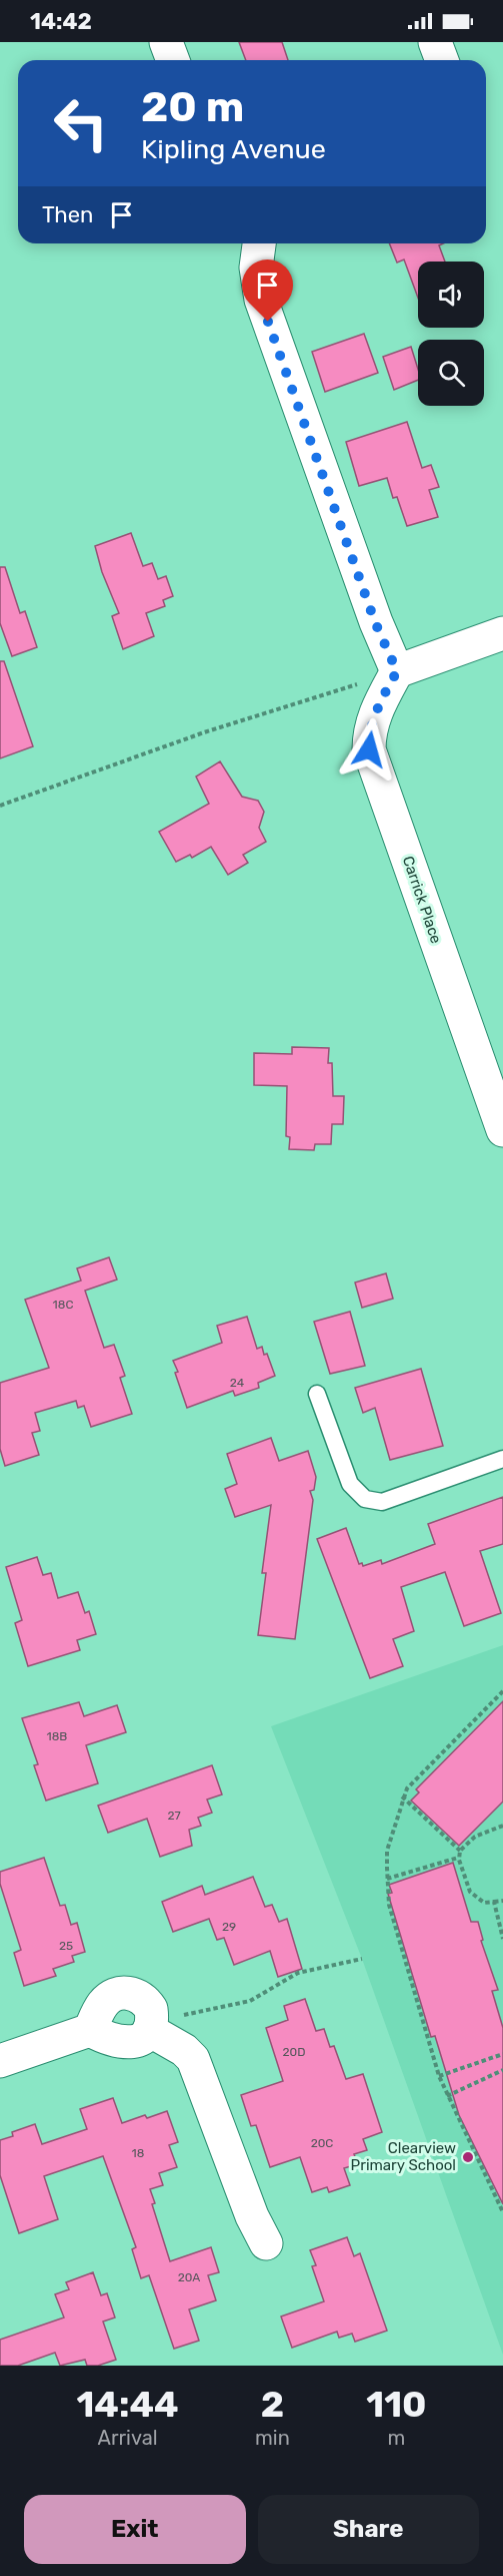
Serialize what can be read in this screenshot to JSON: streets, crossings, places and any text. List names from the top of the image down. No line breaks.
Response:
{"streets":{"street":["Carrick Place"]},"places":["Clearview Primary School"],"house_numbers":["18C","24","18B","27","29","25","20D","20C","18","20A"],"page":{"status":"14:42","turn":["20 m","Kipling Avenue"],"then":"Then","eta":["14:44","Arrival","2","min","110","m"],"buttons":["Exit","Share"]}}
